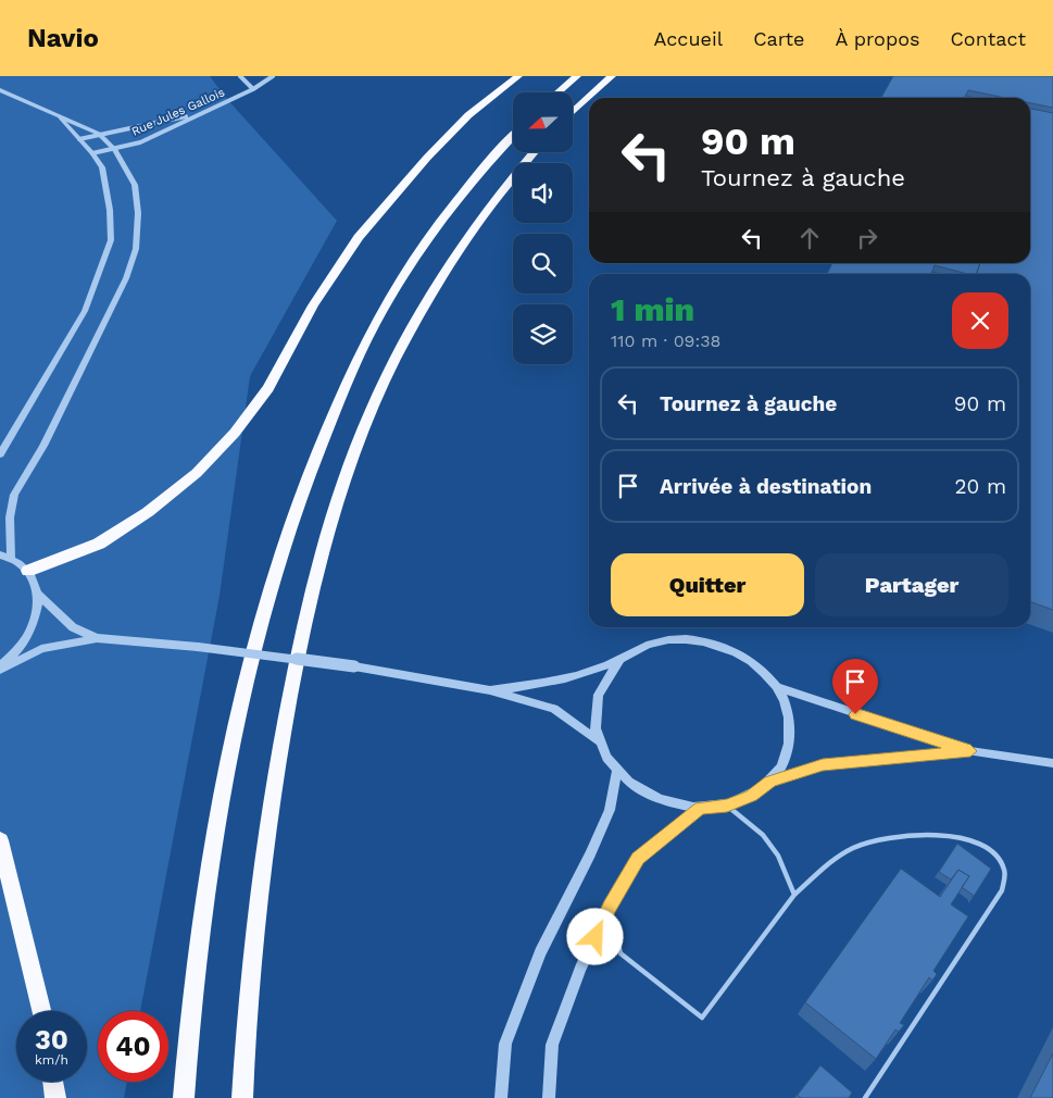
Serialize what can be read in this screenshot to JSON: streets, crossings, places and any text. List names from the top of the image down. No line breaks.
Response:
{"streets":{"street":["Rue Jules Gallois"]},"north":"left","page":{"header":"Navio","nav":["Accueil","Carte","À propos","Contact"],"turn":["90 m","Tournez à gauche"],"heading":["1 min","110 m · 09:38"],"list":[{"name":"Tournez à gauche","value":"90 m"},{"name":"Arrivée à destination","value":"20 m"}],"buttons":["Quitter","Partager"],"speed":"30 km/h","limit":"40"}}
